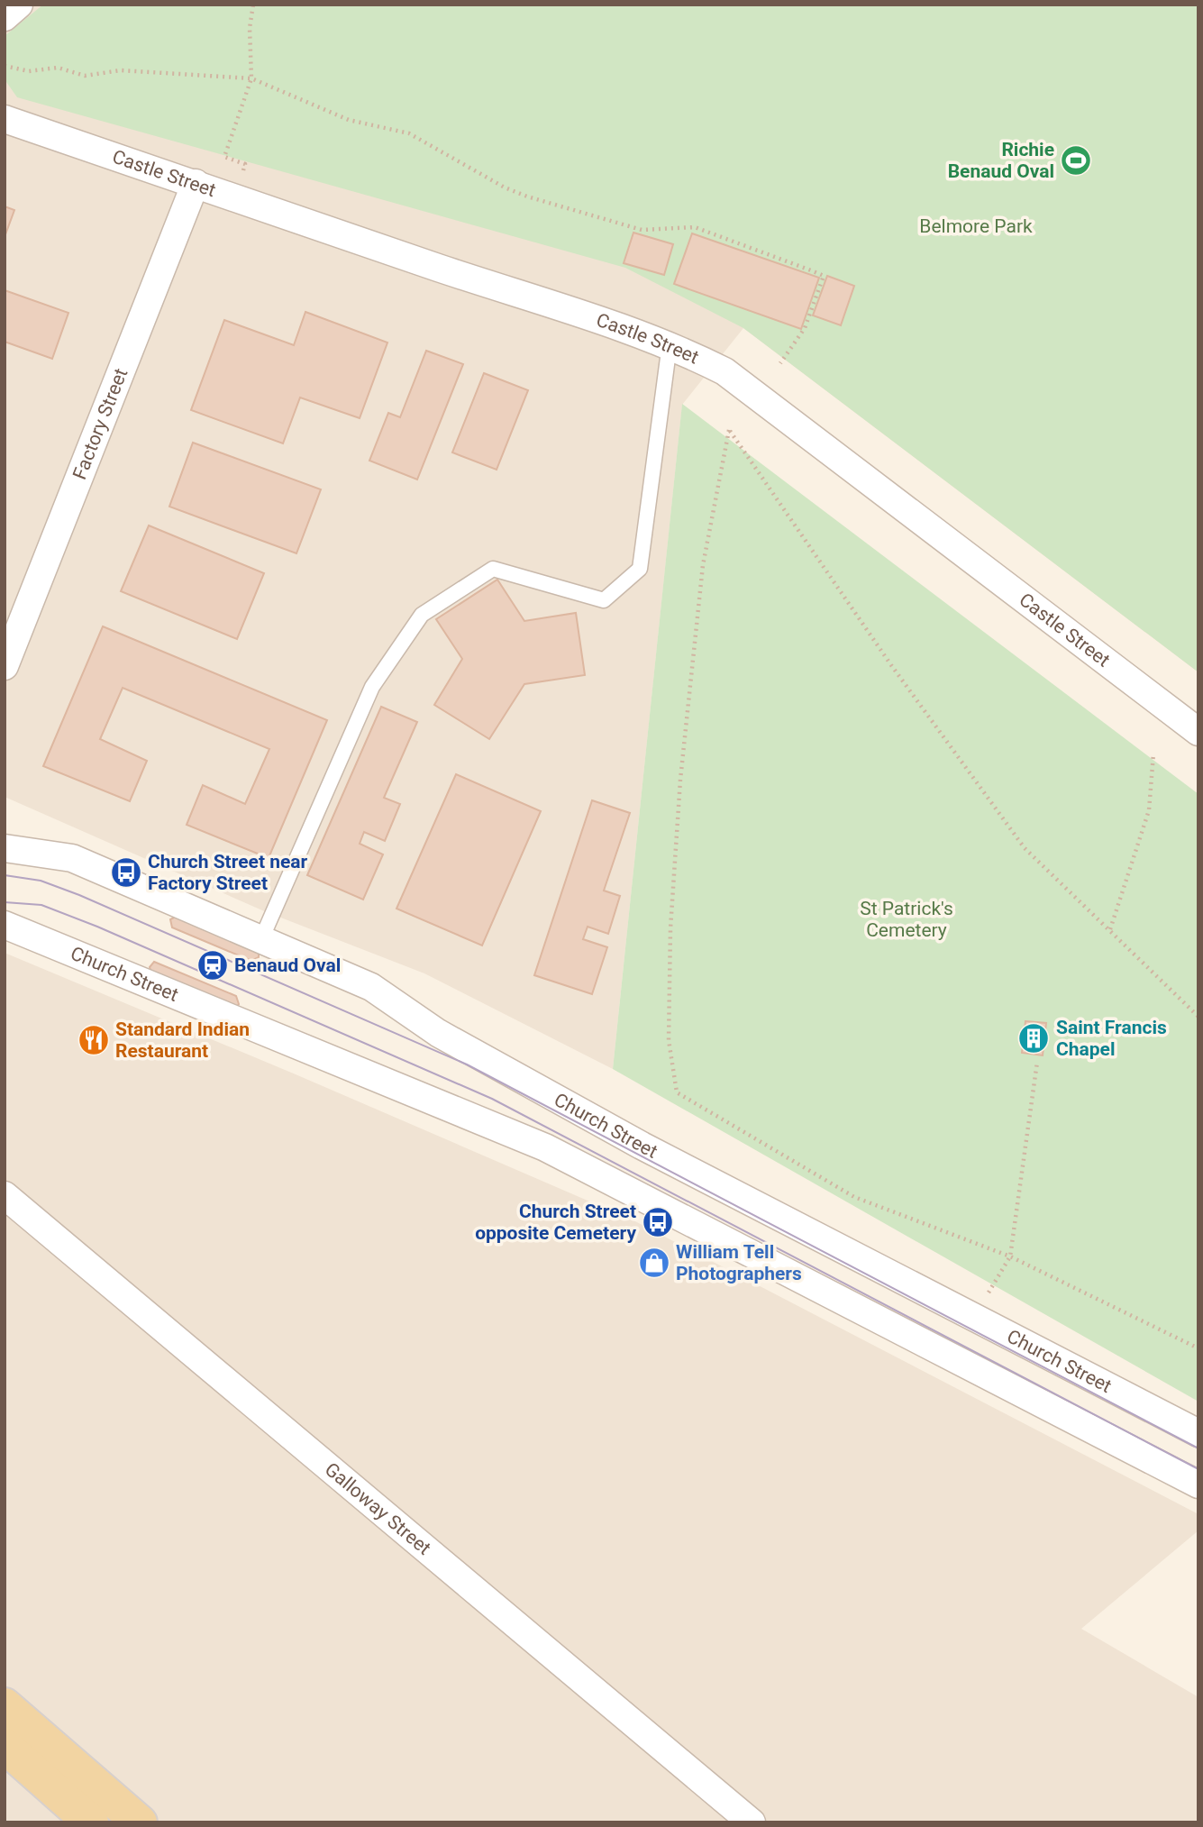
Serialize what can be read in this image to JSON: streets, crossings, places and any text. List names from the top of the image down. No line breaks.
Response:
{"streets":{"street":["Castle Street","Factory Street","Church Street","Galloway Street"]},"crossings":[["Castle Street","Factory Street"]],"parks":["Belmore Park","St Patrick's Cemetery"],"places":{"sports":["Richie Benaud Oval"],"bus stop":["Church Street near Factory Street","Church Street opposite Cemetery"],"station":["Benaud Oval"],"building":["Saint Francis Chapel"],"restaurant":["Standard Indian Restaurant"],"shop":["William Tell Photographers"]}}
